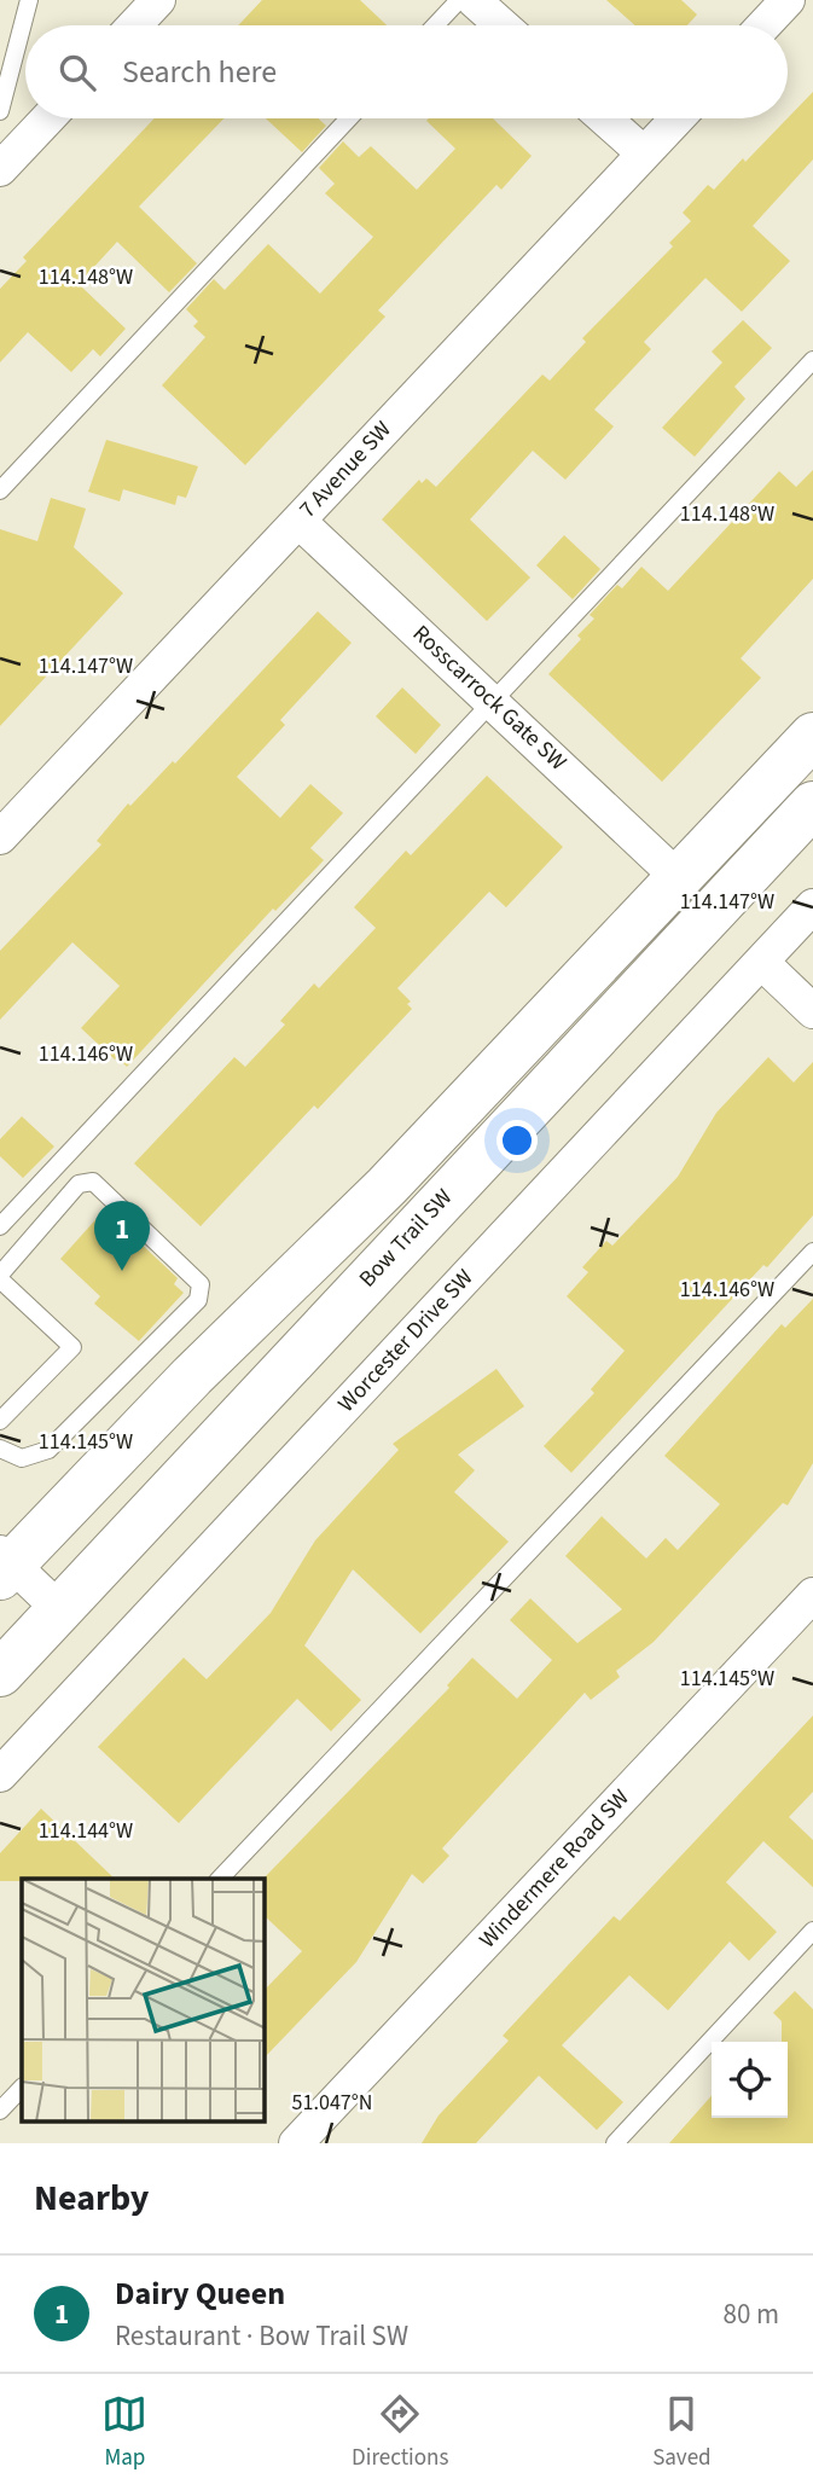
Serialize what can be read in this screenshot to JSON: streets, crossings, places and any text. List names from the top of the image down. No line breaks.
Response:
{"streets":{"main road":["Bow Trail SW"],"street":["7 Avenue SW","Rosscarrock Gate SW","Worcester Drive SW","Windermere Road SW"]},"crossings":[["7 Avenue SW","Rosscarrock Gate SW"]],"page":{"search":"Search here","pins":"1","heading":"Nearby","list":[{"mark":"1","name":"Dairy Queen","note":"Restaurant · Bow Trail SW","value":"80 m"}],"nav":["Map","Directions","Saved"]},"coordinates":["114.148°W","114.147°W","114.146°W","114.145°W","114.144°W","51.047°N"]}
